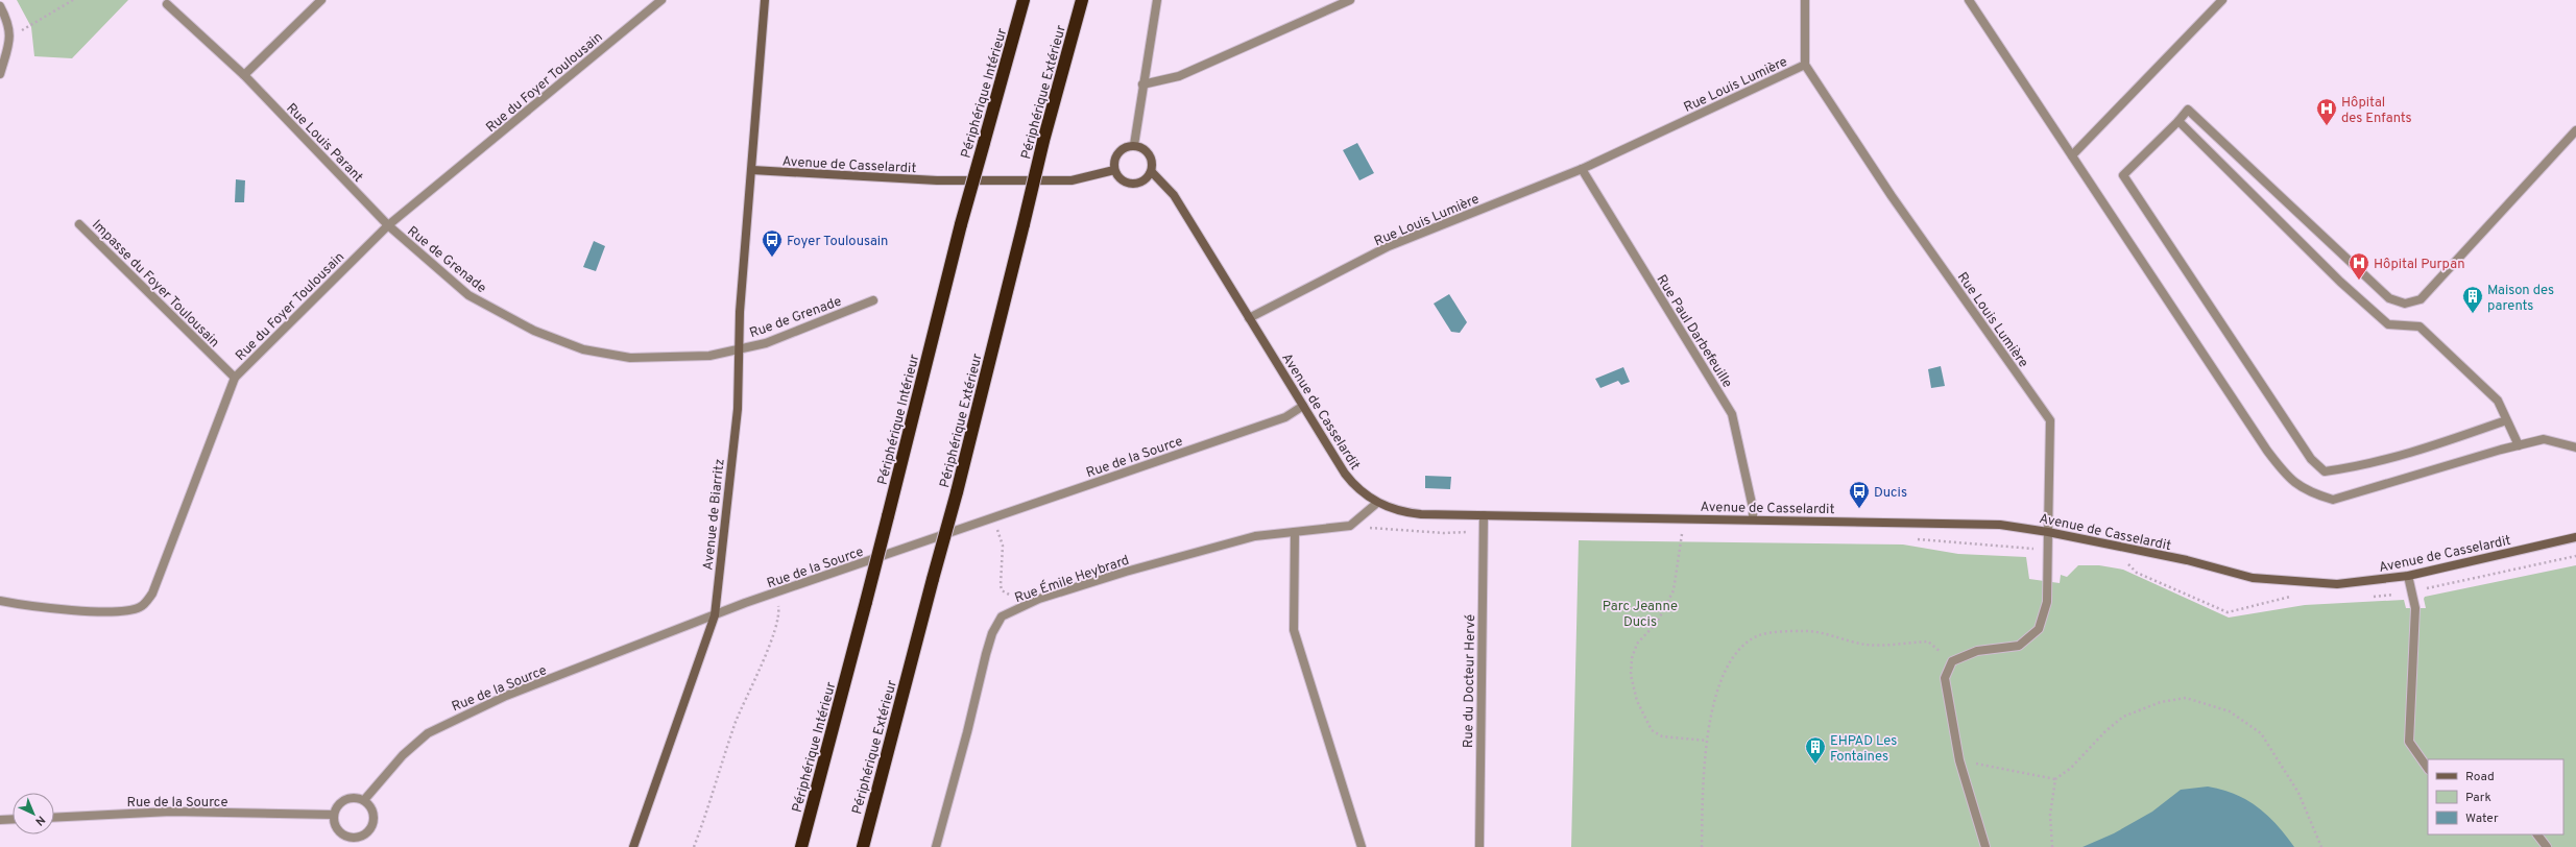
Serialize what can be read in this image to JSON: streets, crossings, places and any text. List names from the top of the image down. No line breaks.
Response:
{"streets":{"highway":["Périphérique Extérieur","Périphérique Intérieur"],"street":["Rue du Foyer Toulousain","Rue Louis Lumière","Rue Louis Parant","Avenue de Casselardit","Rue de Grenade","Impasse du Foyer Toulousain","Rue Paul Darbefeuille","Rue de la Source","Avenue de Biarritz","Rue Émile Heybrard","Rue du Docteur Hervé"]},"crossings":[["Rue du Foyer Toulousain","Rue Louis Parant"],["Rue du Foyer Toulousain","Rue de Grenade"],["Rue du Foyer Toulousain","Impasse du Foyer Toulousain"],["Rue Louis Lumière","Avenue de Casselardit"],["Rue Louis Lumière","Rue Paul Darbefeuille"],["Rue Louis Parant","Rue de Grenade"],["Avenue de Casselardit","Rue Paul Darbefeuille"],["Avenue de Casselardit","Rue de la Source"],["Avenue de Casselardit","Avenue de Biarritz"],["Avenue de Casselardit","Rue du Docteur Hervé"],["Rue de Grenade","Avenue de Biarritz"],["Rue de la Source","Avenue de Biarritz"]],"parks":["Parc Jeanne Ducis"],"places":{"hospital":["Hôpital des Enfants","Hôpital Purpan"],"bus stop":["Foyer Toulousain","Ducis"],"building":["Maison des parents","EHPAD Les Fontaines"]},"legend":["Road","Park","Water"],"north":"bottom right"}
